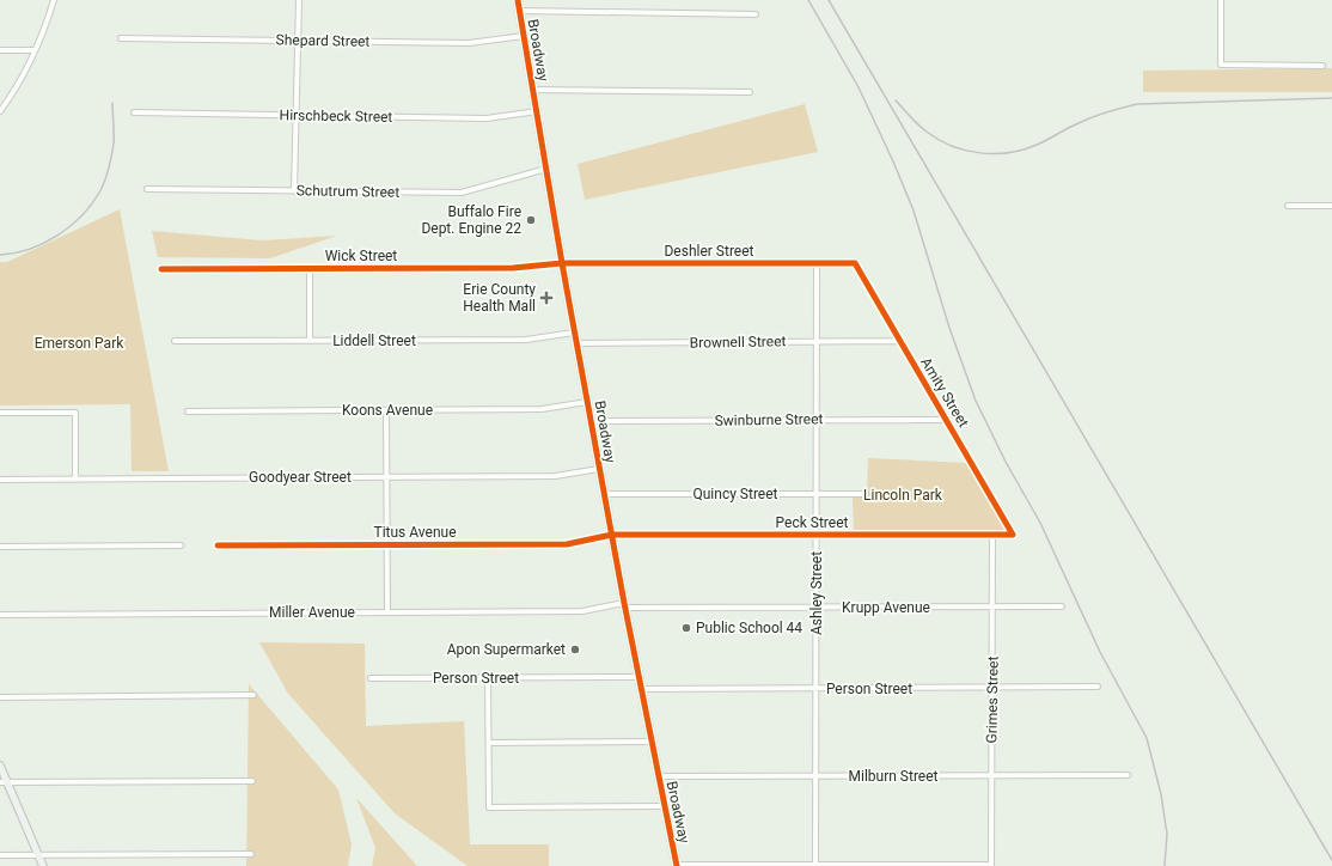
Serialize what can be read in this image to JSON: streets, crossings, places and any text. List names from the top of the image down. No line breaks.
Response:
{"streets":{"main road":["Broadway"],"street":["Shepard Street","Hirschbeck Street","Schutrum Street","Deshler Street","Wick Street","Liddell Street","Brownell Street","Amity Street","Koons Avenue","Swinburne Street","Goodyear Street","Quincy Street","Peck Street","Titus Avenue","Ashley Street","Krupp Avenue","Miller Avenue","Person Street","Grimes Street","Milburn Street"]},"crossings":[["Shepard Street","Broadway"],["Broadway","Hirschbeck Street"],["Broadway","Schutrum Street"],["Broadway","Deshler Street"],["Broadway","Wick Street"],["Broadway","Liddell Street"],["Broadway","Brownell Street"],["Broadway","Koons Avenue"],["Broadway","Swinburne Street"],["Broadway","Goodyear Street"],["Broadway","Quincy Street"],["Broadway","Peck Street"],["Broadway","Titus Avenue"],["Broadway","Krupp Avenue"],["Broadway","Miller Avenue"],["Broadway","Person Street"],["Broadway","Milburn Street"],["Deshler Street","Wick Street"],["Deshler Street","Amity Street"],["Deshler Street","Ashley Street"],["Brownell Street","Amity Street"],["Brownell Street","Ashley Street"],["Amity Street","Swinburne Street"],["Amity Street","Peck Street"],["Swinburne Street","Ashley Street"],["Quincy Street","Ashley Street"],["Peck Street","Titus Avenue"],["Peck Street","Ashley Street"],["Peck Street","Grimes Street"],["Ashley Street","Krupp Avenue"],["Ashley Street","Person Street"],["Ashley Street","Milburn Street"],["Krupp Avenue","Miller Avenue"],["Krupp Avenue","Grimes Street"],["Person Street","Grimes Street"],["Grimes Street","Milburn Street"]],"parks":["Emerson Park","Lincoln Park"],"places":{"other":["Buffalo Fire Dept. Engine 22","Public School 44","Apon Supermarket"],"health":["Erie County Health Mall"]}}
